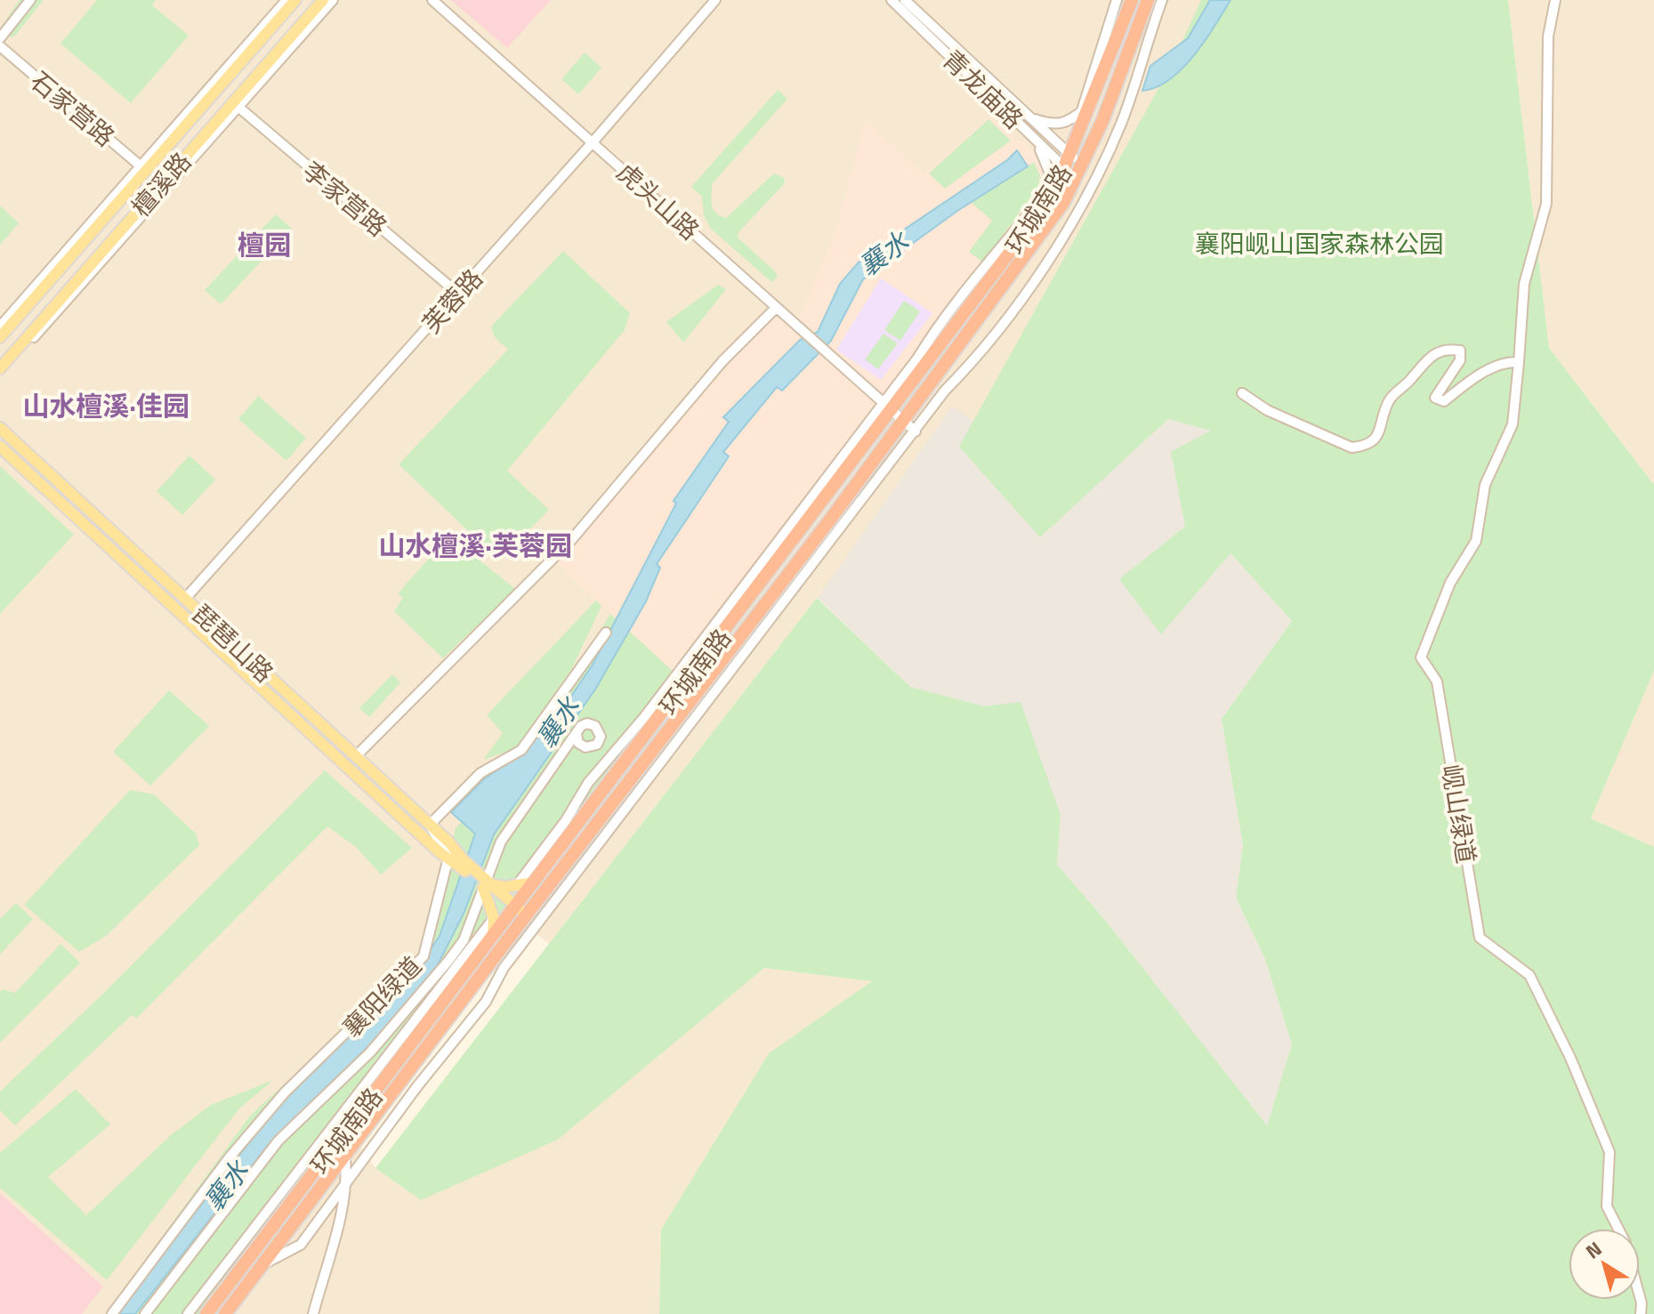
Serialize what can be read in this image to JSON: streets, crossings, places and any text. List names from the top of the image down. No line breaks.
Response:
{"streets":{"highway":["环城南路"],"main road":["檀溪路","琵琶山路"],"street":["青龙庙路","石家营路","李家营路","虎头山路","芙蓉路","岘山绿道","襄阳绿道"]},"crossings":[["青龙庙路","环城南路"],["石家营路","檀溪路"],["檀溪路","李家营路"],["李家营路","芙蓉路"],["虎头山路","环城南路"],["虎头山路","芙蓉路"],["芙蓉路","琵琶山路"],["琵琶山路","襄阳绿道"]],"districts":["檀园","山水檀溪·佳园","山水檀溪·芙蓉园"],"water":["襄水"],"parks":["襄阳岘山国家森林公园"],"north":"top left"}
